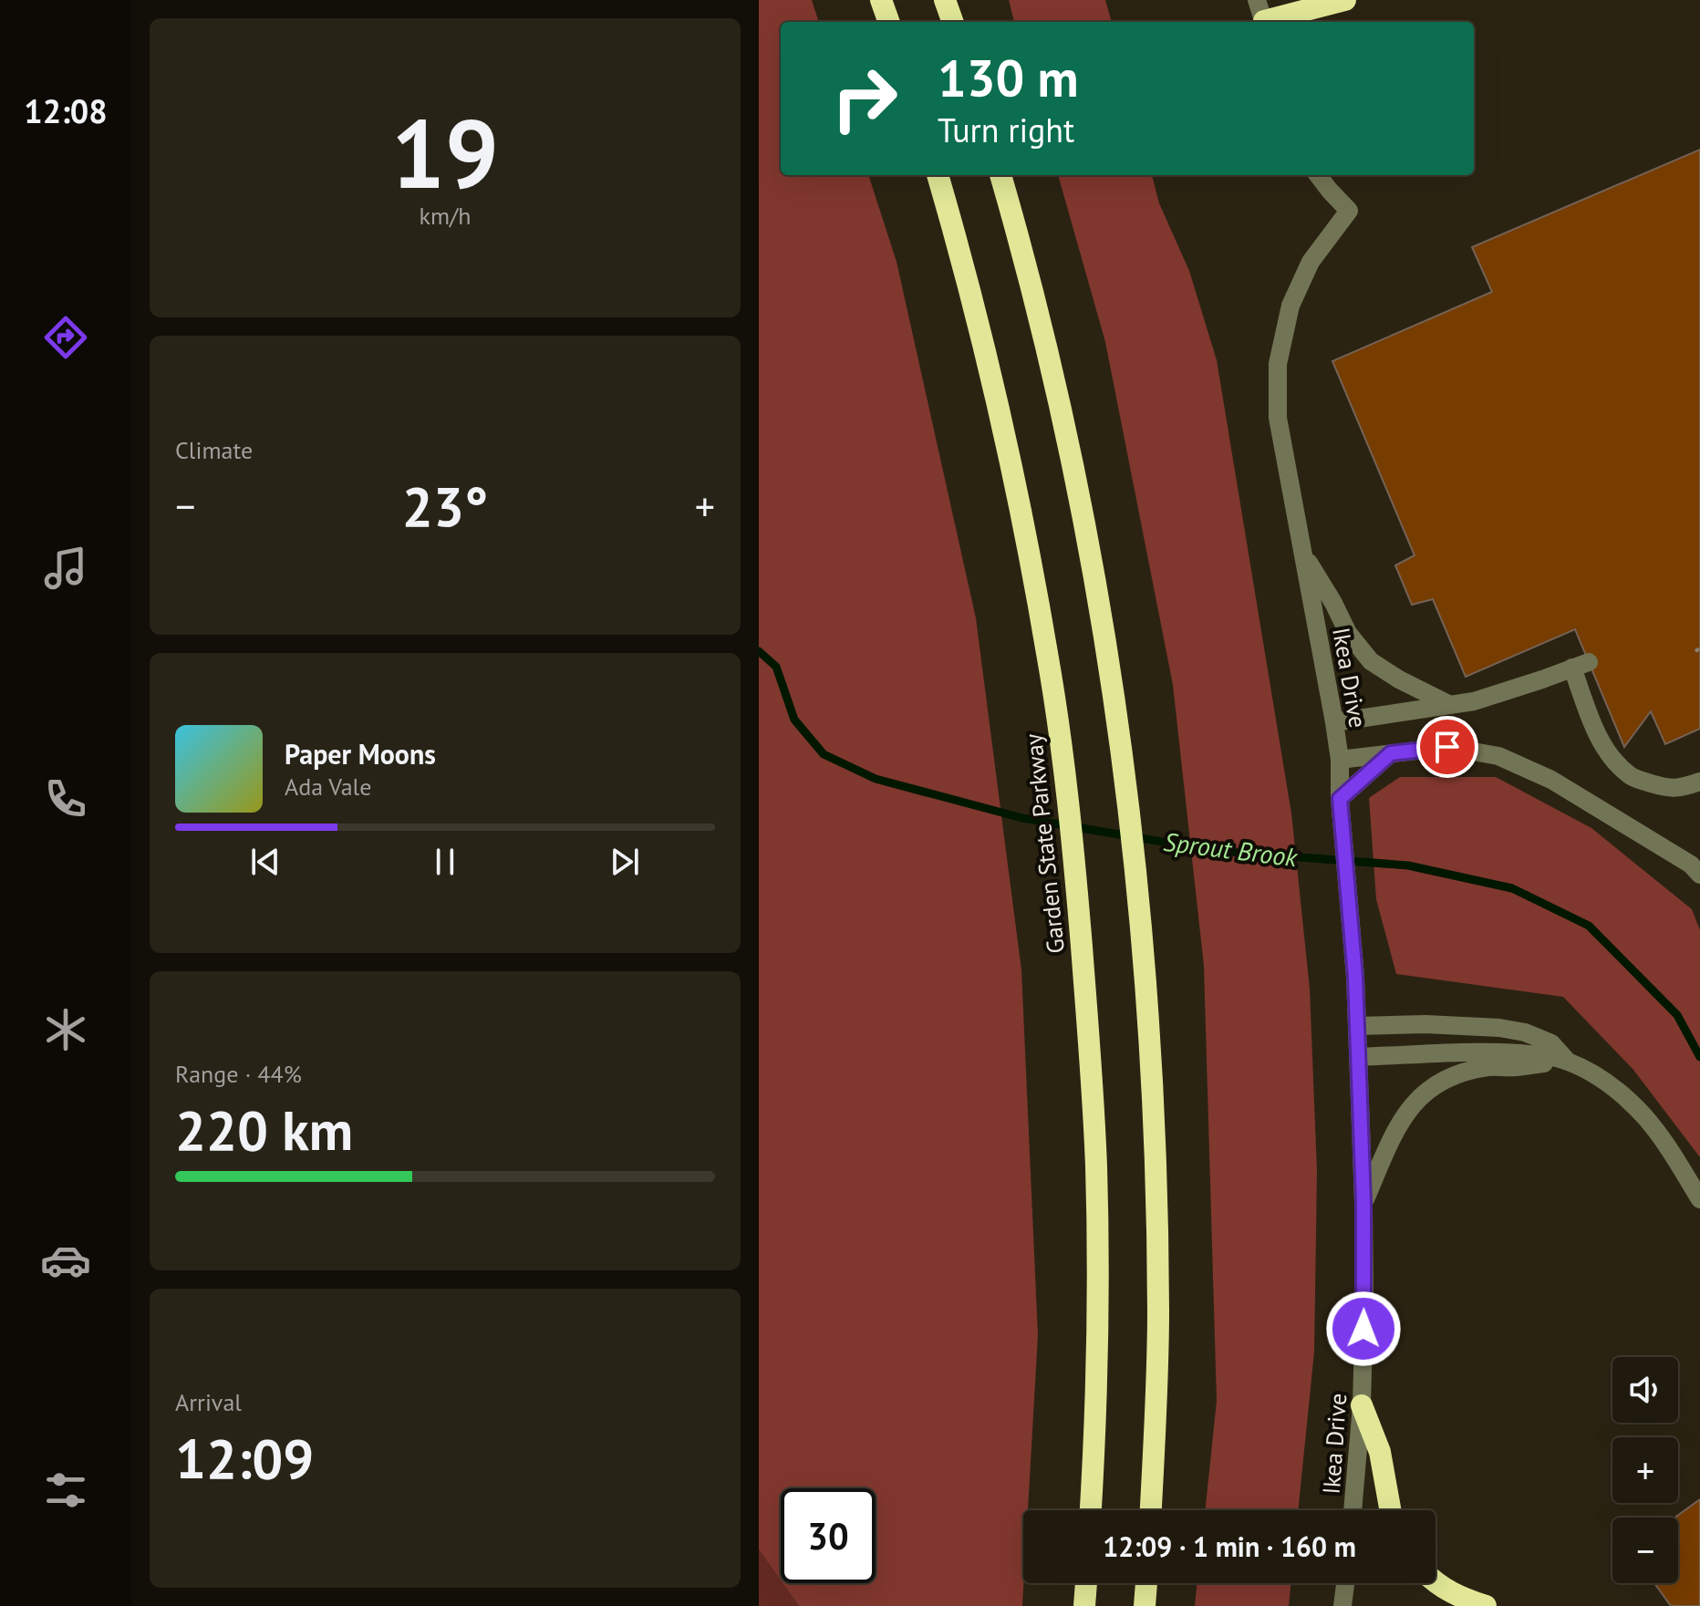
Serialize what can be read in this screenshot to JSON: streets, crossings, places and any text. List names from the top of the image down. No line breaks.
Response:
{"streets":{"highway":["Garden State Parkway"],"street":["Ikea Drive"]},"water":["Sprout Brook"],"page":{"tabs":"12:08","tile":[["19","km/h"],"Climate",["Range · 44%","220 km"],["Arrival","12:09"]],"turn":["130 m","Turn right"],"heat":["−","23°","+"],"song":["Paper Moons","Ada Vale"],"map_buttons":["+","−"],"limit":"30","trip":"12:09 · 1 min · 160 m"}}
